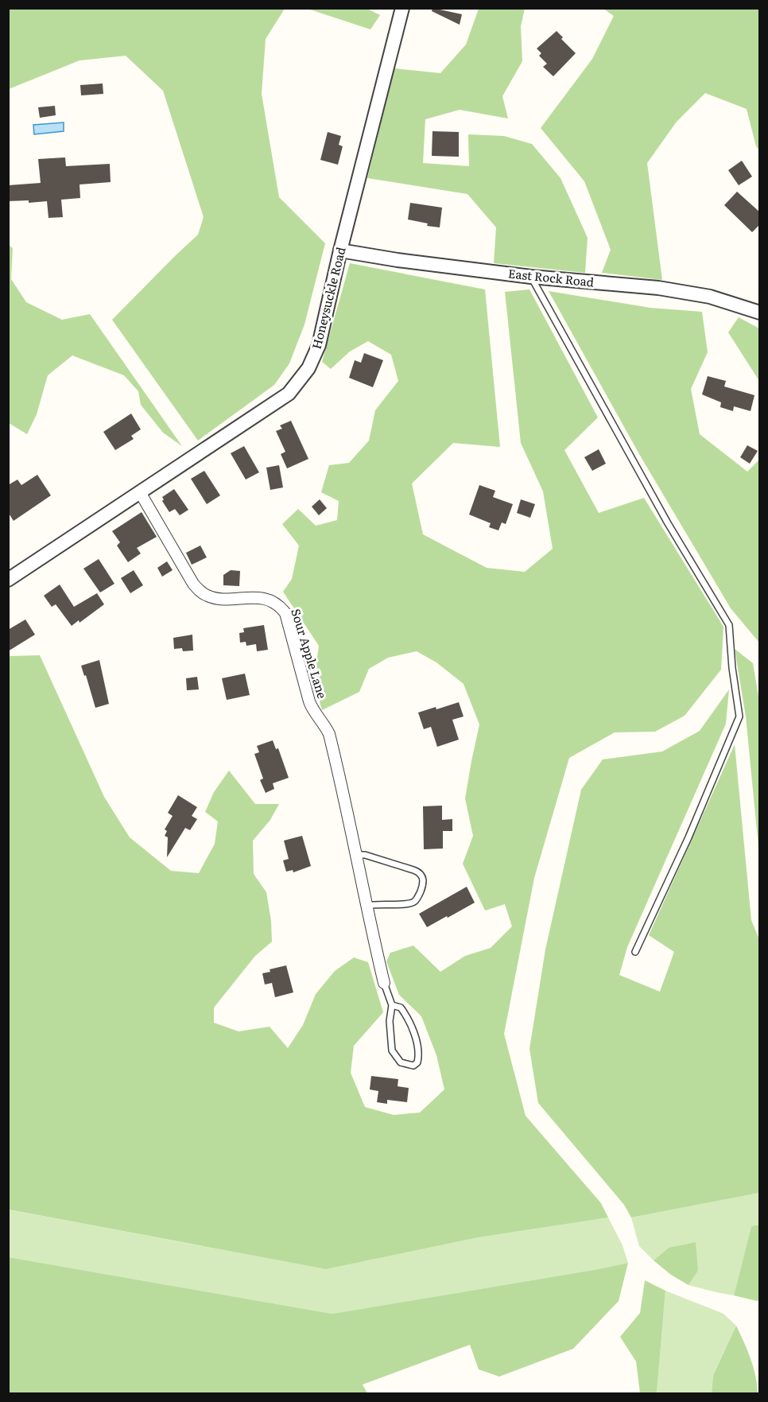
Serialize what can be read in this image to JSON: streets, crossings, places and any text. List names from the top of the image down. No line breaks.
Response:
{"streets":{"street":["East Rock Road","Honeysuckle Road","Sour Apple Lane"]},"crossings":[["East Rock Road","Honeysuckle Road"],["Honeysuckle Road","Sour Apple Lane"]]}
